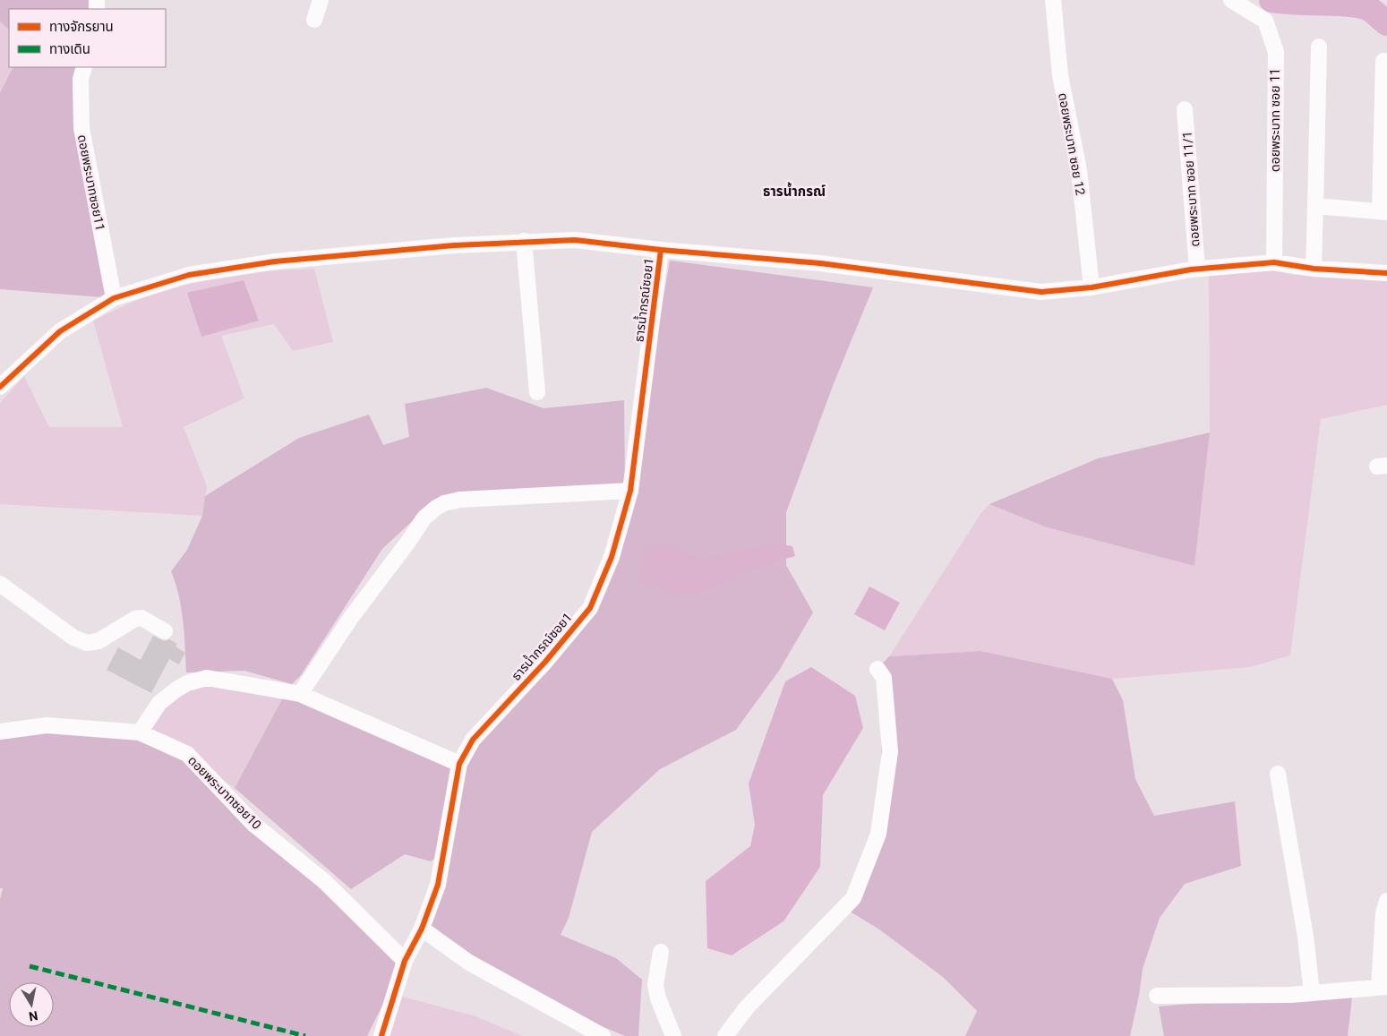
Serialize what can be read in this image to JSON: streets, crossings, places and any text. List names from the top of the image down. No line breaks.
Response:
{"streets":{"street":["ดอยพระบาท ซอย 11","ดอยพระบาท ซอย 12","ดอยพระบาทซอย11","ดอยพระบาท ซอย 11/1","ธารน้ำกรณ์ซอย1","ดอยพระบาทซอย10"]},"crossings":[["ธารน้ำกรณ์ซอย1","ดอยพระบาทซอย10"]],"districts":["ธารน้ำกรณ์"],"legend":["ทางจักรยาน","ทางเดิน"],"north":"bottom"}
